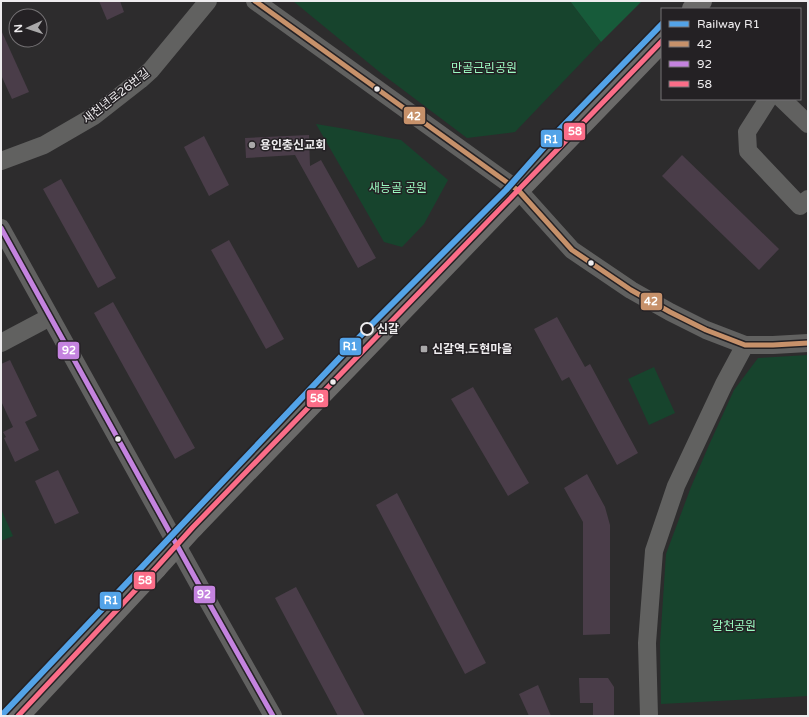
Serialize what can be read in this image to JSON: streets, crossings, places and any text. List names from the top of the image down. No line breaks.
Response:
{"streets":{"street":["새천년로26번길"]},"parks":["만골근린공원","새능골 공원","갈천공원"],"places":{"other":["용인충신교회","신갈"],"transit":["신갈역.도현마을"]},"lines":["transit line 42","rail line R1","transit line 58","transit line 92"],"legend":["Railway R1","42","92","58"],"north":"left"}
